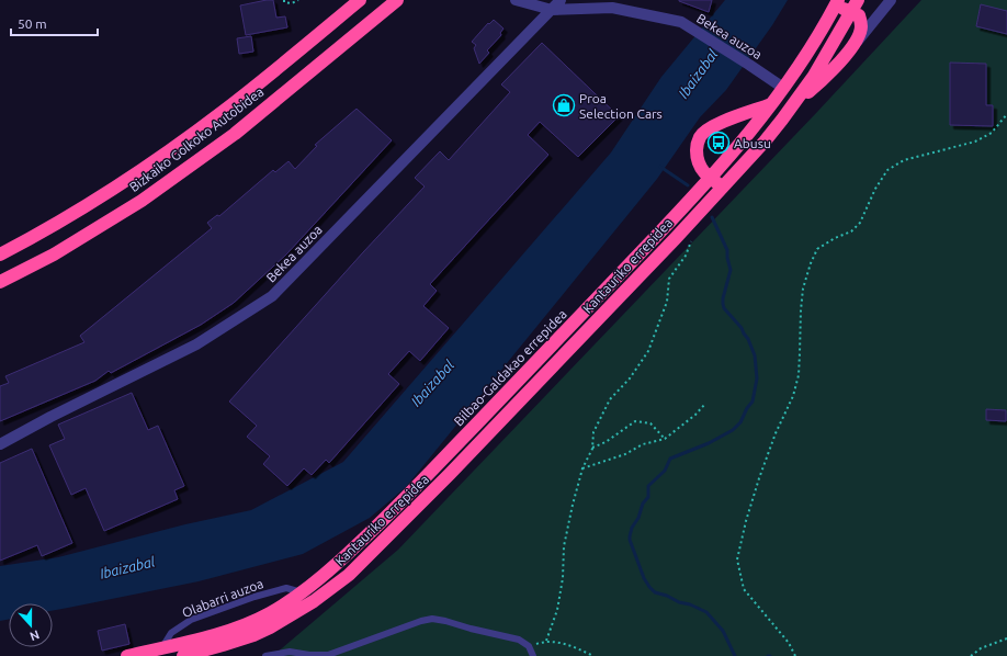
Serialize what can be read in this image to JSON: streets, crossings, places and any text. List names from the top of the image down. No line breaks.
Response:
{"streets":{"highway":["Bizkaiko Golkoko Autobidea","Kantauriko errepidea","Bilbao-Galdakao errepidea"],"street":["Bekea auzoa"],"lane":["Olabarri auzoa"]},"crossings":[["Bekea auzoa","Bilbao-Galdakao errepidea"],["Bilbao-Galdakao errepidea","Olabarri auzoa"]],"water":["Ibaizabal"],"places":{"shop":["Proa Selection Cars"],"bus stop":["Abusu"]},"scale_bar":"50 m","north":"bottom"}
